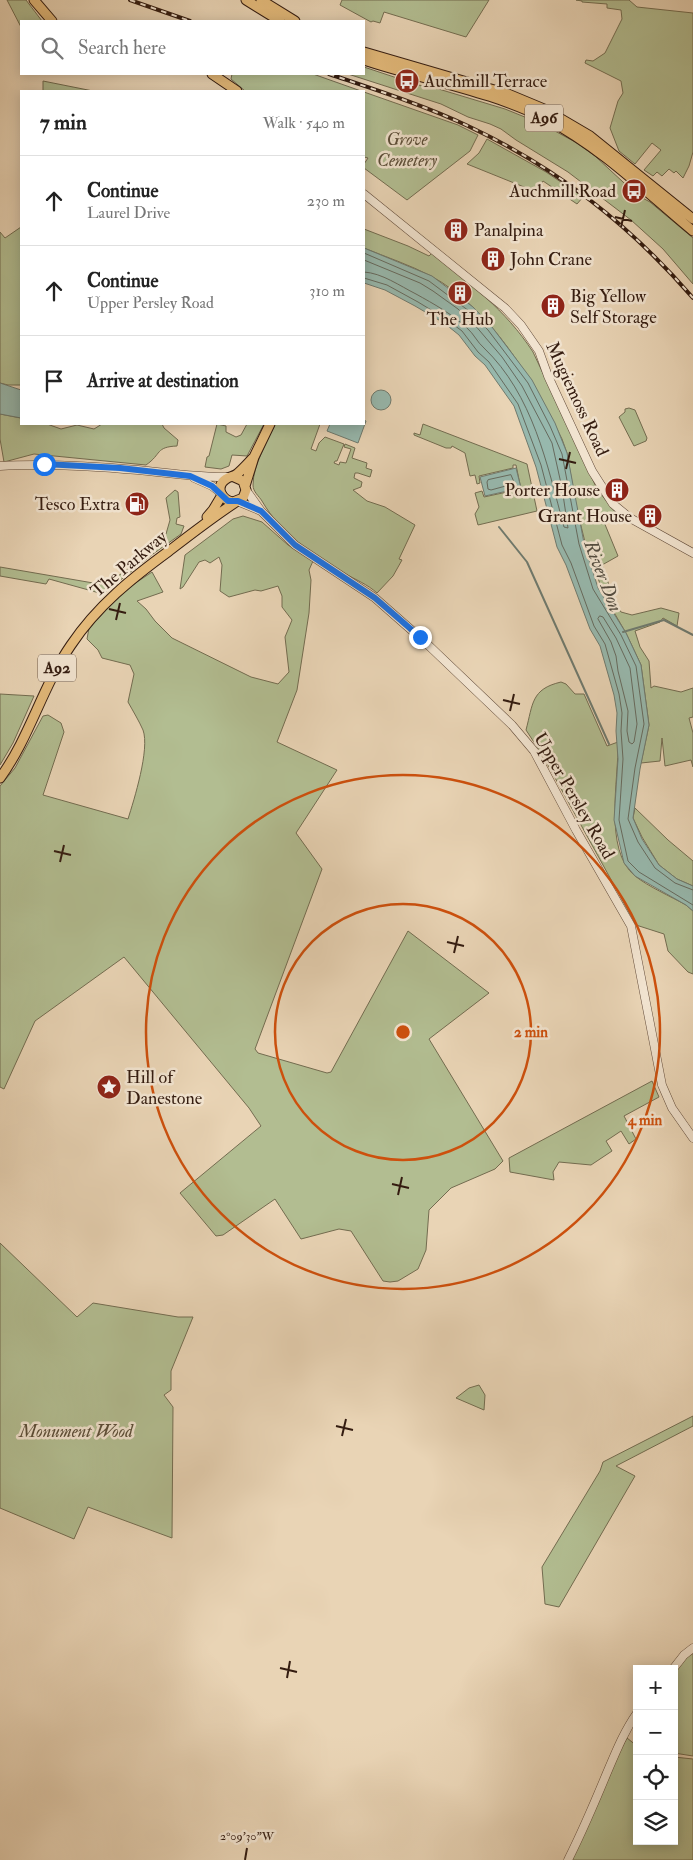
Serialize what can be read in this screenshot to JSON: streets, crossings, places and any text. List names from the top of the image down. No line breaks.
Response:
{"streets":{"main road":["A96","The Parkway","A92"],"street":["Mugiemoss Road","Upper Persley Road"]},"crossings":[["The Parkway","A92"],["A92","Upper Persley Road"]],"water":["River Don"],"parks":["Grove Cemetery","Monument Wood"],"places":{"bus stop":["Auchmill Terrace","Auchmill Road"],"building":["Panalpina","John Crane","The Hub","Big Yellow Self Storage","Porter House","Grant House"],"fuel station":["Tesco Extra"],"place":["Hill of Danestone"]},"page":{"search":"Search here","heading":["7 min","Walk · 540 m"],"list":[["Continue","Laurel Drive","230 m"],["Continue","Upper Persley Road","310 m"],"Arrive at destination"],"map_buttons":["+","−"]},"coordinates":["2°09'30\"W"],"rings":["2 min","4 min"]}
